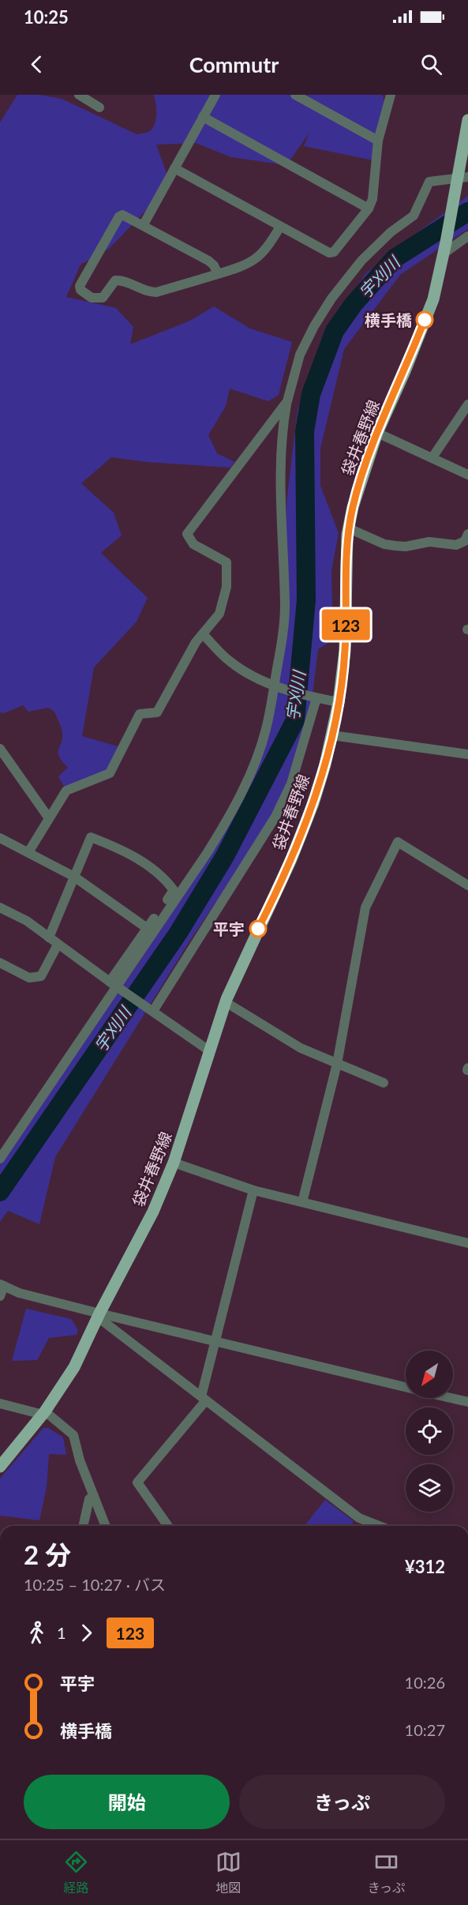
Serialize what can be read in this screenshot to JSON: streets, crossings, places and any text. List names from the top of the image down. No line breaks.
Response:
{"streets":{"main road":["袋井春野線"]},"water":["宇刈川"],"places":["横手橋","平宇"],"lines":["bus line 123"],"north":"bottom left","page":{"status":"10:25","header":"Commutr","on_map":"123","heading":["2 分","10:25 – 10:27 · バス","¥312"],"legs":["1","123"],"list":[{"name":"平宇","value":"10:26"},{"name":"横手橋","value":"10:27"}],"buttons":["開始","きっぷ"],"tabs":["経路","地図","きっぷ"]}}
